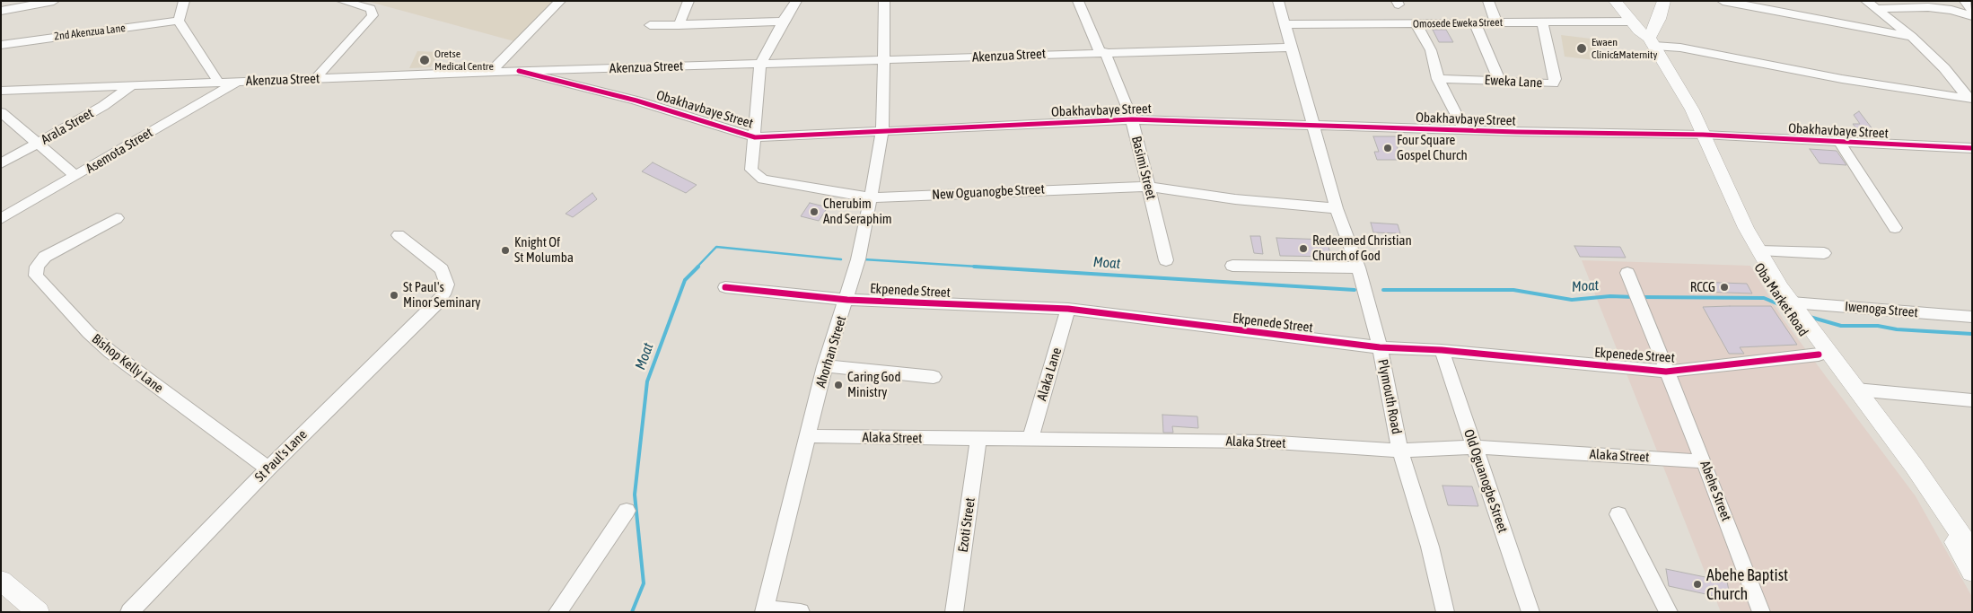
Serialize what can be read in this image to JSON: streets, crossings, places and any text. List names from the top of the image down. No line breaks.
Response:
{"streets":{"main road":["Oba Market Road"],"street":["Omosede Eweka Street","2nd Akenzua Lane","Akenzua Street","Eweka Lane","Obakhavbaye Street","Arala Street","Asemota Street","Basimi Street","New Oguanogbe Street","Ekpenede Street","Iwenoga Street","Ahorhan Street","Bishop Kelly Lane","Alaka Lane","Plymouth Road","Alaka Street","St Paul's Lane","Old Oguanogbe Street","Abehe Street","Ezoti Street"]},"crossings":[["Omosede Eweka Street","Eweka Lane"],["Omosede Eweka Street","Oba Market Road"],["Omosede Eweka Street","Plymouth Road"],["Akenzua Street","Obakhavbaye Street"],["Akenzua Street","Arala Street"],["Akenzua Street","Asemota Street"],["Akenzua Street","Basimi Street"],["Akenzua Street","New Oguanogbe Street"],["Akenzua Street","Ahorhan Street"],["Akenzua Street","Plymouth Road"],["Obakhavbaye Street","Basimi Street"],["Obakhavbaye Street","New Oguanogbe Street"],["Obakhavbaye Street","Oba Market Road"],["Obakhavbaye Street","Ahorhan Street"],["Obakhavbaye Street","Plymouth Road"],["Basimi Street","New Oguanogbe Street"],["New Oguanogbe Street","Ahorhan Street"],["New Oguanogbe Street","Plymouth Road"],["Ekpenede Street","Oba Market Road"],["Ekpenede Street","Ahorhan Street"],["Ekpenede Street","Alaka Lane"],["Ekpenede Street","Plymouth Road"],["Ekpenede Street","Old Oguanogbe Street"],["Ekpenede Street","Abehe Street"],["Oba Market Road","Iwenoga Street"],["Ahorhan Street","Alaka Street"],["Bishop Kelly Lane","St Paul's Lane"],["Alaka Lane","Alaka Street"],["Plymouth Road","Alaka Street"],["Alaka Street","Old Oguanogbe Street"],["Alaka Street","Abehe Street"],["Alaka Street","Ezoti Street"]],"water":["Moat"],"places":["Ewaen Clinic&Maternity","Oretse Medical Centre","Four Square Gospel Church","Cherubim And Seraphim","Redeemed Christian Church of God","Knight Of St Molumba","RCCG","St Paul's Minor Seminary","Caring God Ministry","Abehe Baptist Church"]}
